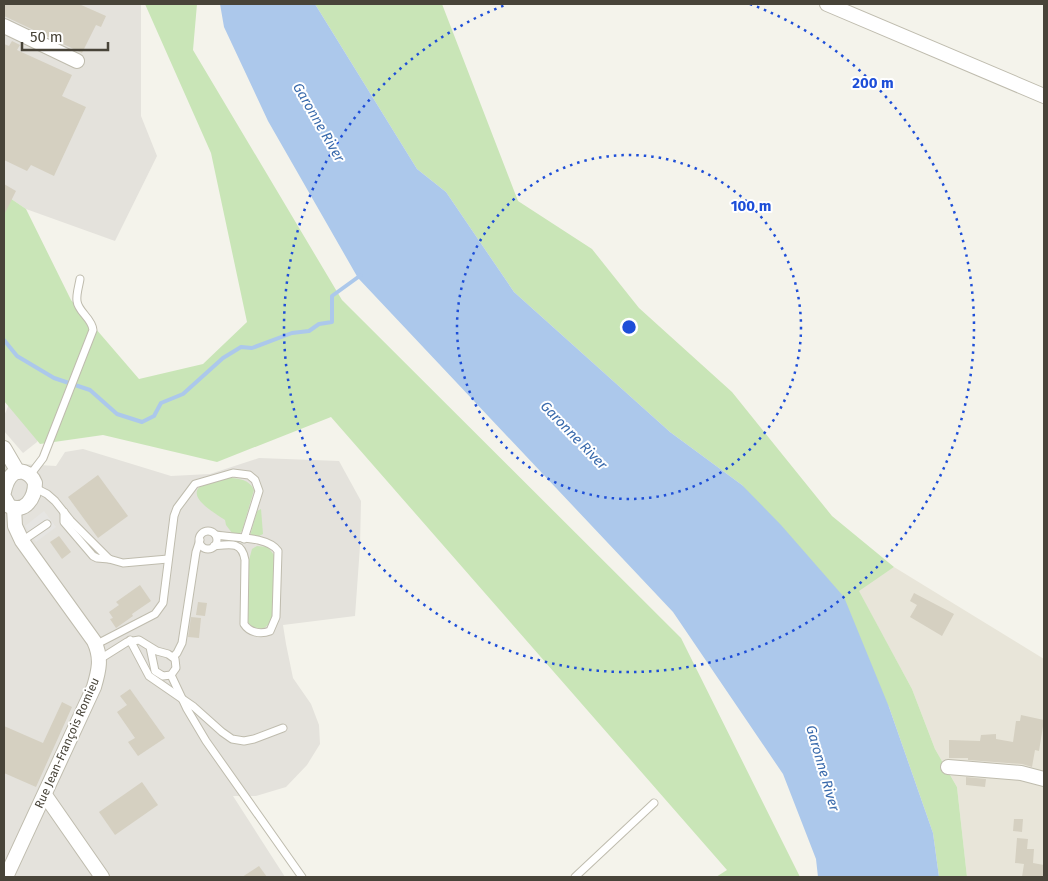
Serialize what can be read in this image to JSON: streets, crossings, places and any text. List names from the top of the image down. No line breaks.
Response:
{"streets":{"street":["Rue Jean-François Romieu"]},"water":["Garonne River"],"scale_bar":"50 m","rings":["200 m","100 m"]}
